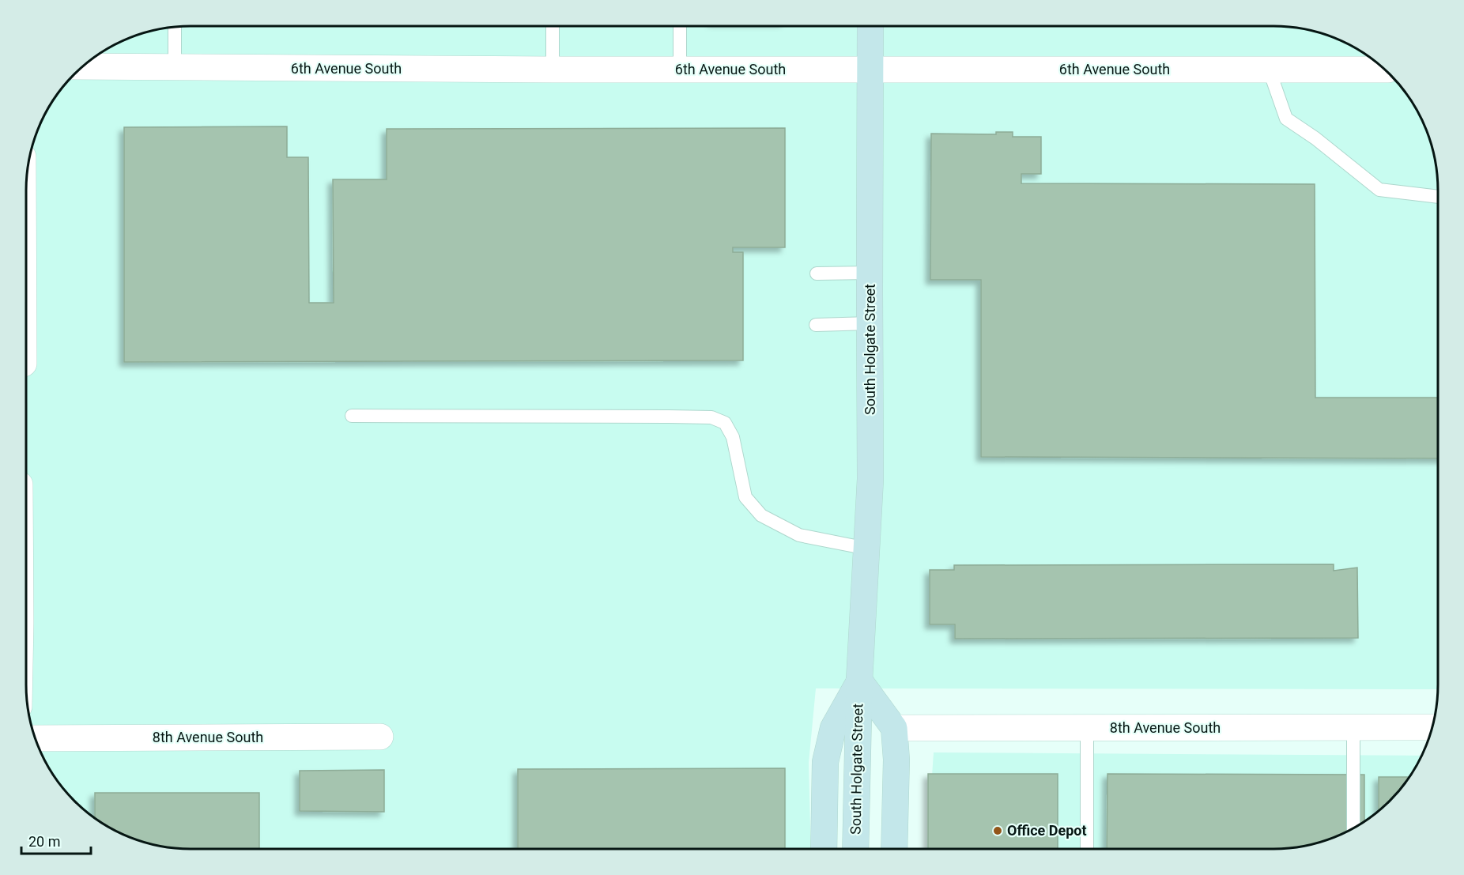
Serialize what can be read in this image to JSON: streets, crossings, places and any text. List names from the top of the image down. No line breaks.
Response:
{"streets":{"main road":["South Holgate Street"],"street":["6th Avenue South","8th Avenue South"]},"crossings":[["6th Avenue South","South Holgate Street"],["South Holgate Street","8th Avenue South"]],"places":["Office Depot"],"scale_bar":"20 m"}
